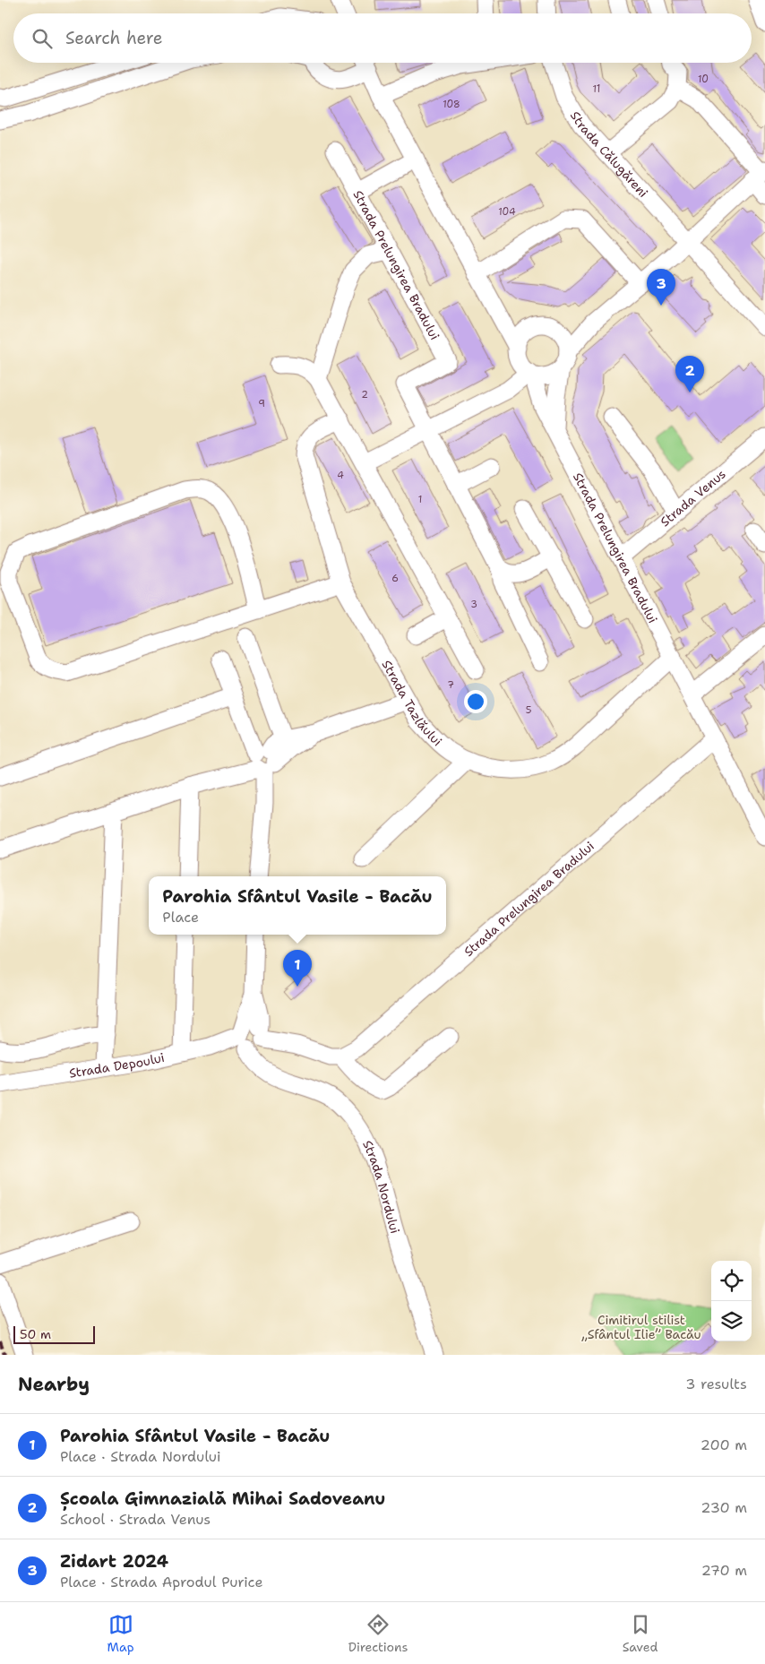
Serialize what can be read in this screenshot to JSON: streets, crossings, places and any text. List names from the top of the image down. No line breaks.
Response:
{"streets":{"street":["Strada Călugăreni","Strada Prelungirea Bradului","Strada Venus","Strada Tazlăului","Strada Depoului","Strada Nordului"]},"crossings":[["Strada Prelungirea Bradului","Strada Venus"],["Strada Prelungirea Bradului","Strada Tazlăului"],["Strada Depoului","Strada Nordului"]],"parks":["Cimitirul stilist „Sfântul Ilie” Bacău"],"house_numbers":["10","11","108","104","2","9","4","1","6","3","7","5"],"scale_bar":"50 m","page":{"search":"Search here","pins":["3","2","1"],"popup":["Parohia Sfântul Vasile - Bacău","Place"],"scale":"50 m","heading":["Nearby","3 results"],"list":[{"mark":"1","name":"Parohia Sfântul Vasile - Bacău","note":"Place · Strada Nordului","value":"200 m"},{"mark":"2","name":"Școala Gimnazială Mihai Sadoveanu","note":"School · Strada Venus","value":"230 m"},{"mark":"3","name":"Zidart 2024","note":"Place · Strada Aprodul Purice","value":"270 m"}],"nav":["Map","Directions","Saved"]}}
